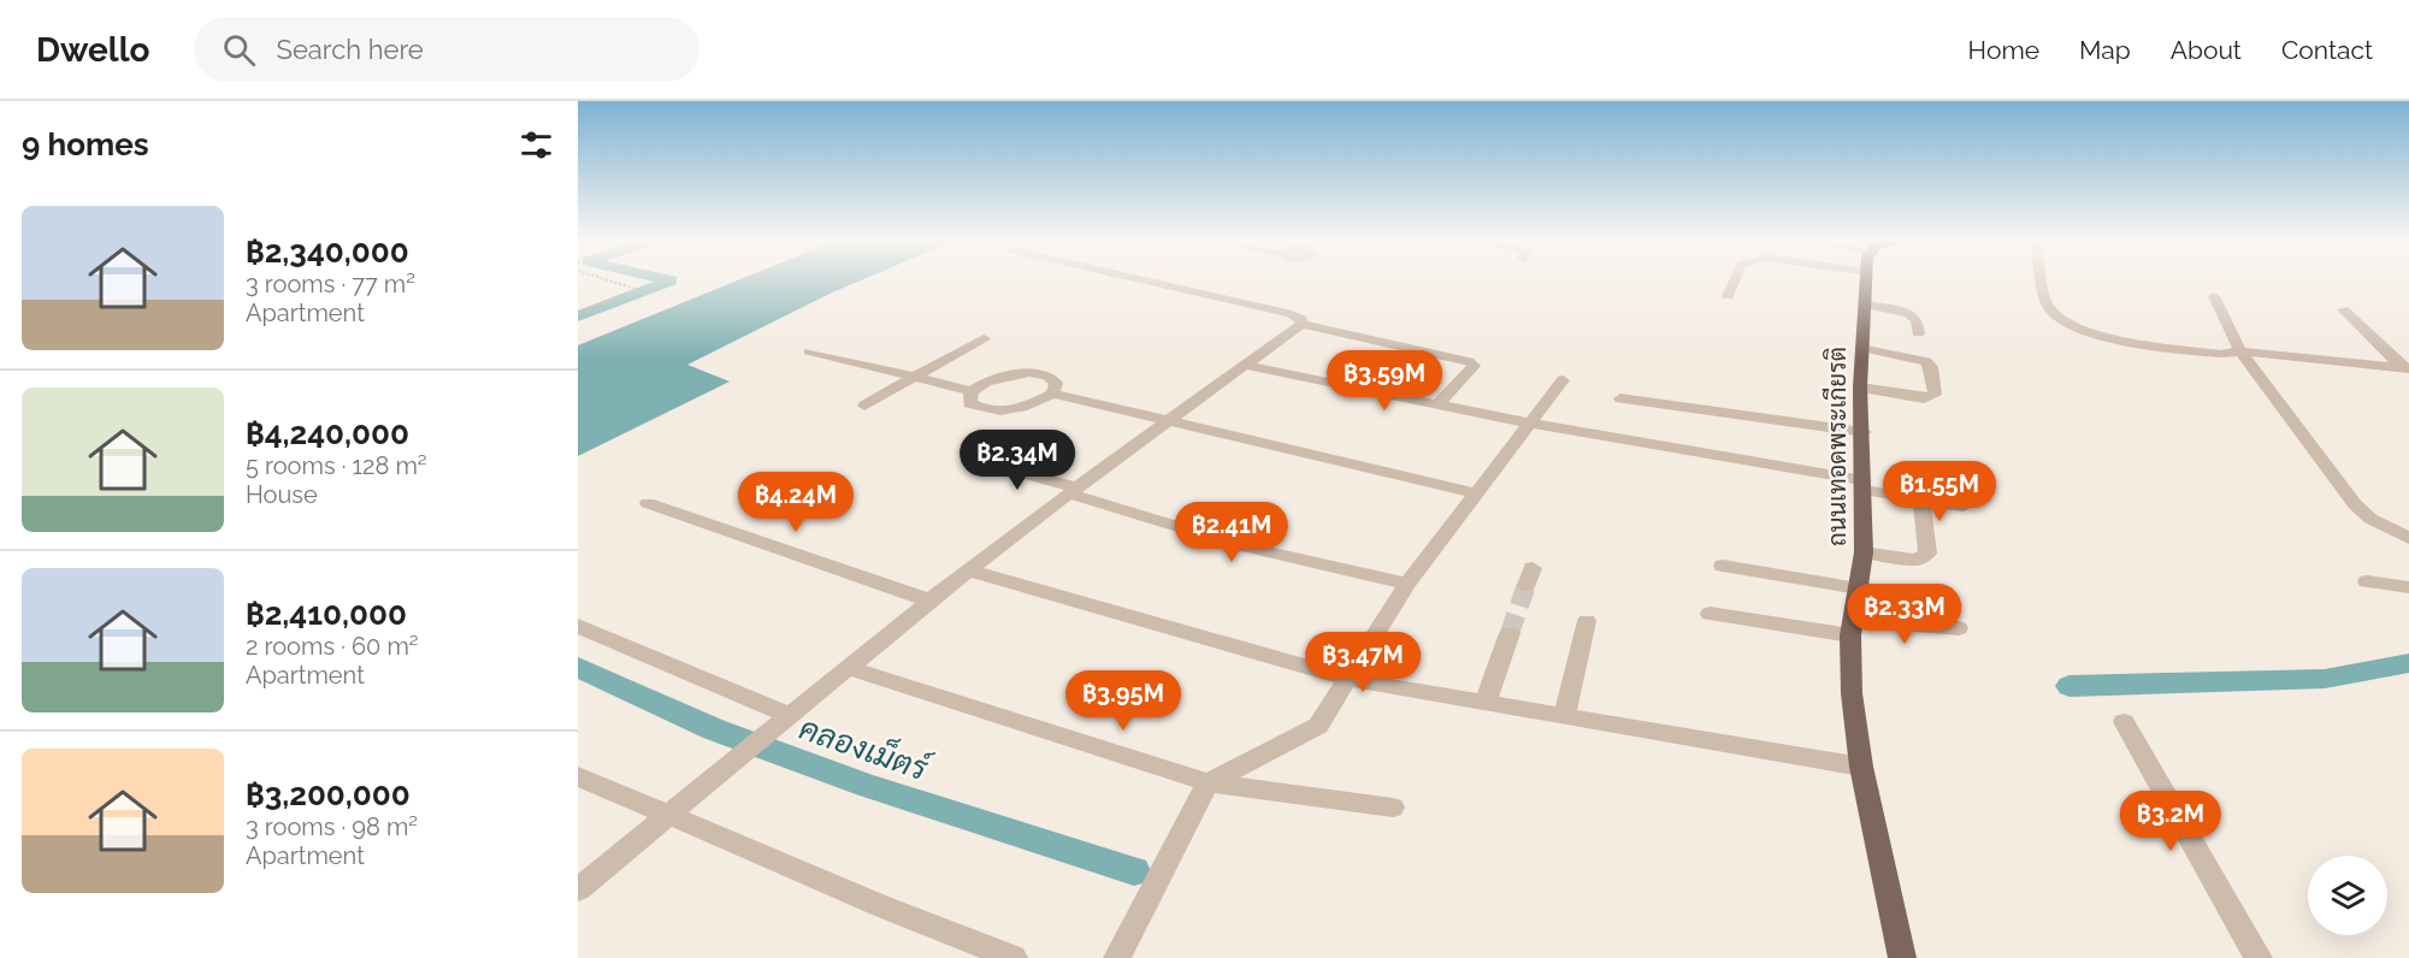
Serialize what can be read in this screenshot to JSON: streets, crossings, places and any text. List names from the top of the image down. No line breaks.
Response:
{"streets":{"main road":["ถนนเทอดพระเกียรติ"]},"water":["คลองเม็ตร์"],"page":{"header":"Dwello","search":"Search here","nav":["Home","Map","About","Contact"],"heading":"9 homes","list":[{"name":"฿2,340,000","note":"3 rooms · 77 m² · Apartment"},{"name":"฿4,240,000","note":"5 rooms · 128 m² · House"},{"name":"฿2,410,000","note":"2 rooms · 60 m² · Apartment"},{"name":"฿3,200,000","note":"3 rooms · 98 m² · Apartment"}],"price":["฿3.59M","฿2.34M","฿1.55M","฿4.24M","฿2.41M","฿2.33M","฿3.47M","฿3.95M","฿3.2M"]}}
